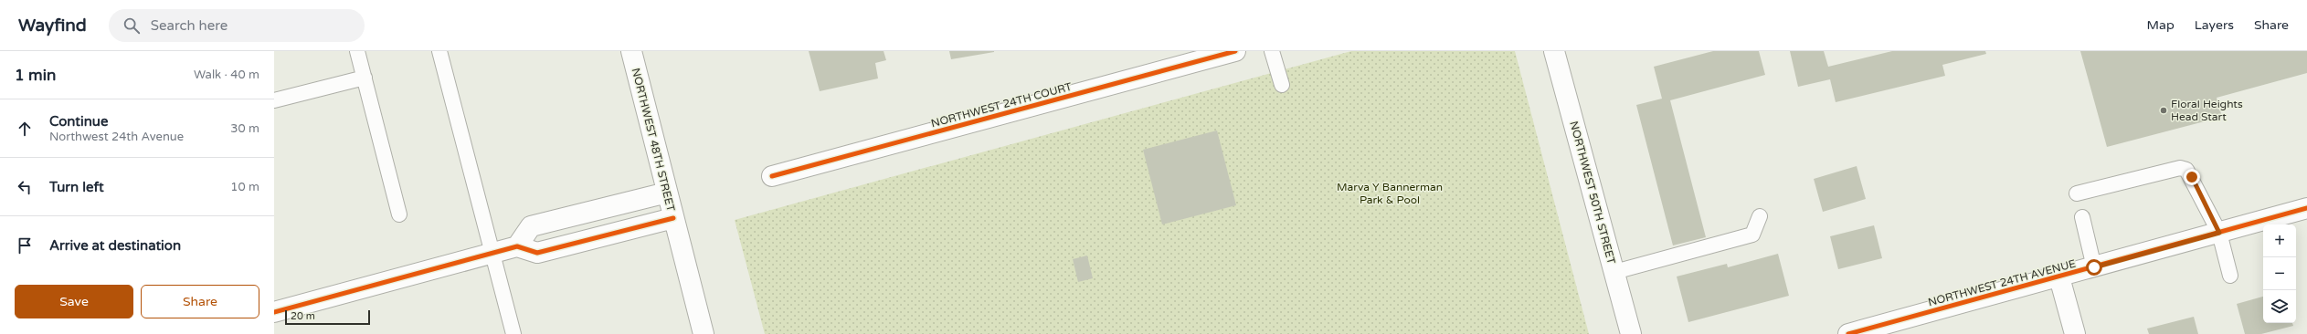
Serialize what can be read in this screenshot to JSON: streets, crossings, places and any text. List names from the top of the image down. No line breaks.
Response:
{"streets":{"street":["NORTHWEST 24TH COURT","NORTHWEST 48TH STREET","NORTHWEST 50TH STREET","NORTHWEST 24TH AVENUE"]},"parks":["Marva Y Bannerman Park & Pool"],"places":["Floral Heights Head Start"],"scale_bar":"20 m","page":{"header":"Wayfind","search":"Search here","nav":["Map","Layers","Share"],"heading":["1 min","Walk · 40 m"],"list":[["Continue","Northwest 24th Avenue","30 m"],["Turn left","10 m"],"Arrive at destination"],"map_buttons":["+","−"],"buttons":["Save","Share"],"scale":"20 m"}}
